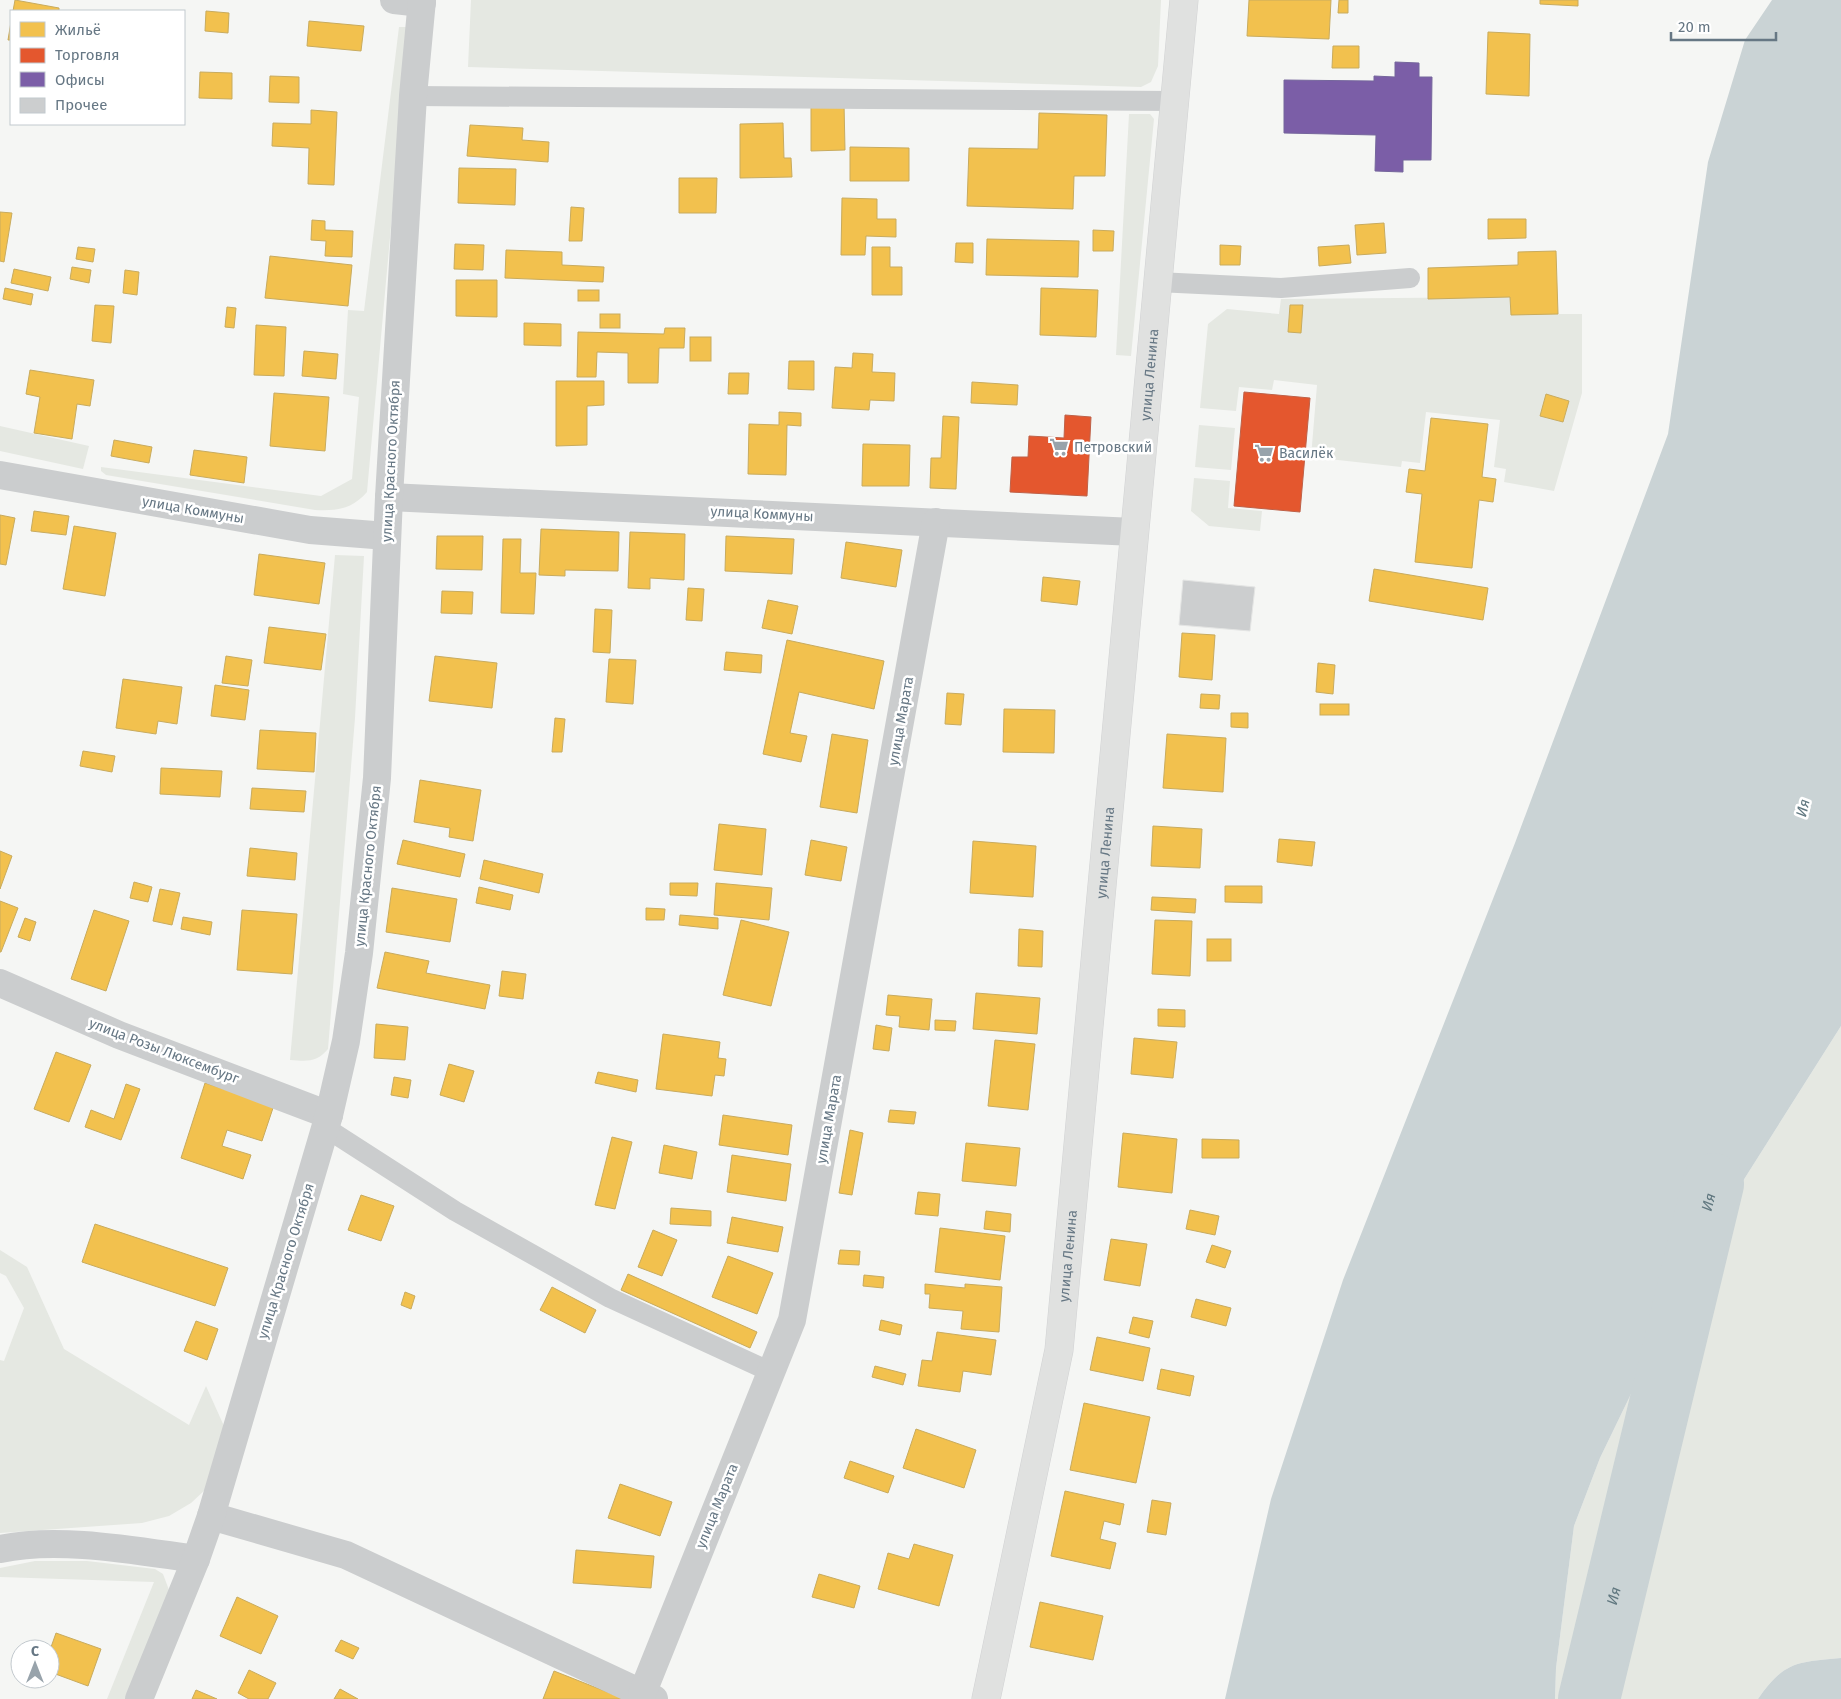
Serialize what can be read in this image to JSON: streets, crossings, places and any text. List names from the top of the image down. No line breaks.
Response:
{"streets":{"main road":["улица Ленина"],"street":["улица Красного Октября","улица Коммуны","улица Марата","улица Розы Люксембург"]},"crossings":[["улица Ленина","улица Коммуны"],["улица Красного Октября","улица Коммуны"],["улица Красного Октября","улица Розы Люксембург"],["улица Коммуны","улица Марата"]],"water":["Ия"],"places":{"supermarket":["Петровский","Василёк"]},"legend":["Жильё","Торговля","Офисы","Прочее"],"scale_bar":"20 m","north":"top"}
